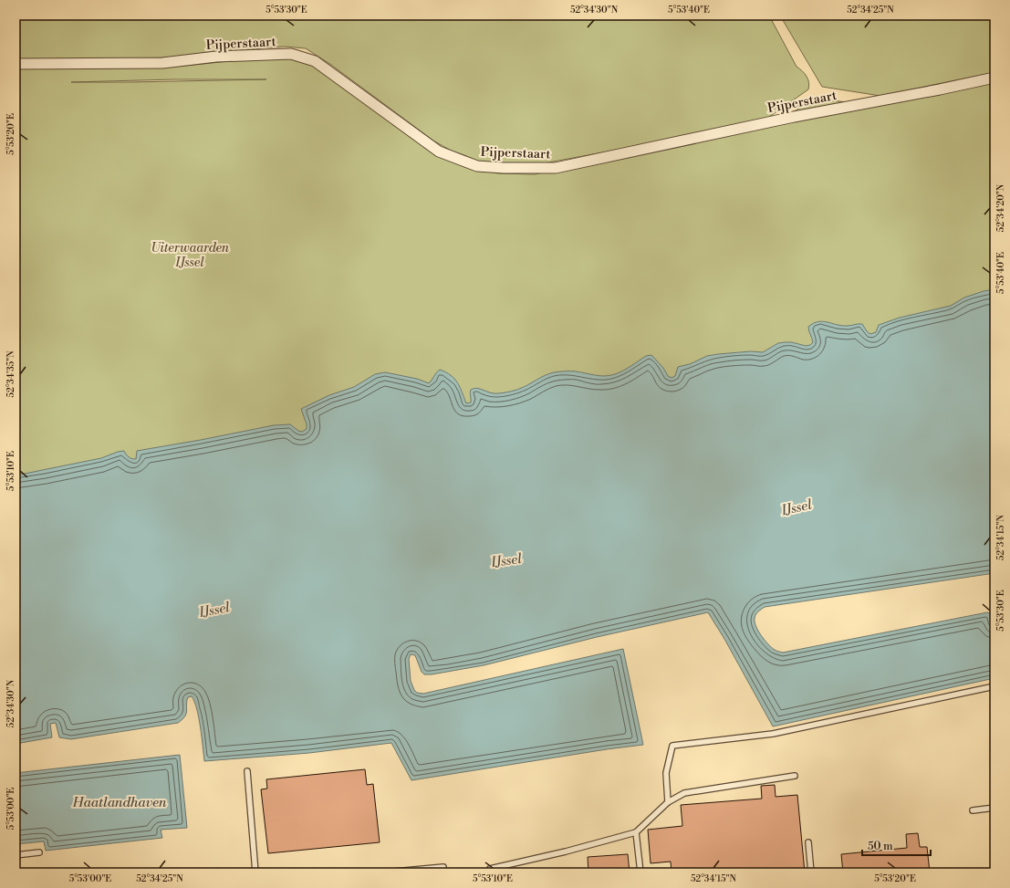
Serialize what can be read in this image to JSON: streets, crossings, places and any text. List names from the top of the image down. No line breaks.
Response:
{"streets":{"street":["Pijperstaart"]},"water":["IJssel","Haatlandhaven"],"parks":["Uiterwaarden IJssel"],"scale_bar":"50 m","coordinates":["5°53'30\"E","52°34'30\"N","5°53'40\"E","52°34'25\"N","5°53'20\"E","52°34'20\"N","52°34'35\"N","5°53'10\"E","52°34'15\"N","5°53'00\"E"]}
